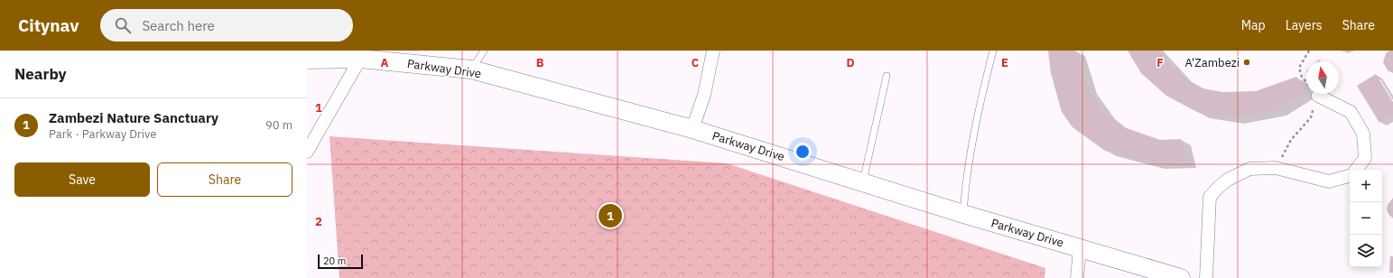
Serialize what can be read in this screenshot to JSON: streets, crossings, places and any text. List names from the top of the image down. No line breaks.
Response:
{"streets":{"street":["Parkway Drive"]},"places":["A'Zambezi"],"scale_bar":"20 m","north":"top","page":{"header":"Citynav","search":"Search here","nav":["Map","Layers","Share"],"heading":"Nearby","list":[{"mark":"1","name":"Zambezi Nature Sanctuary","note":"Park · Parkway Drive","value":"90 m"}],"buttons":["Save","Share"],"map_buttons":["+","−"],"pins":"1","scale":"20 m"},"grid":{"columns":["A","B","C","D","E","F"],"rows":["1","2"]}}
